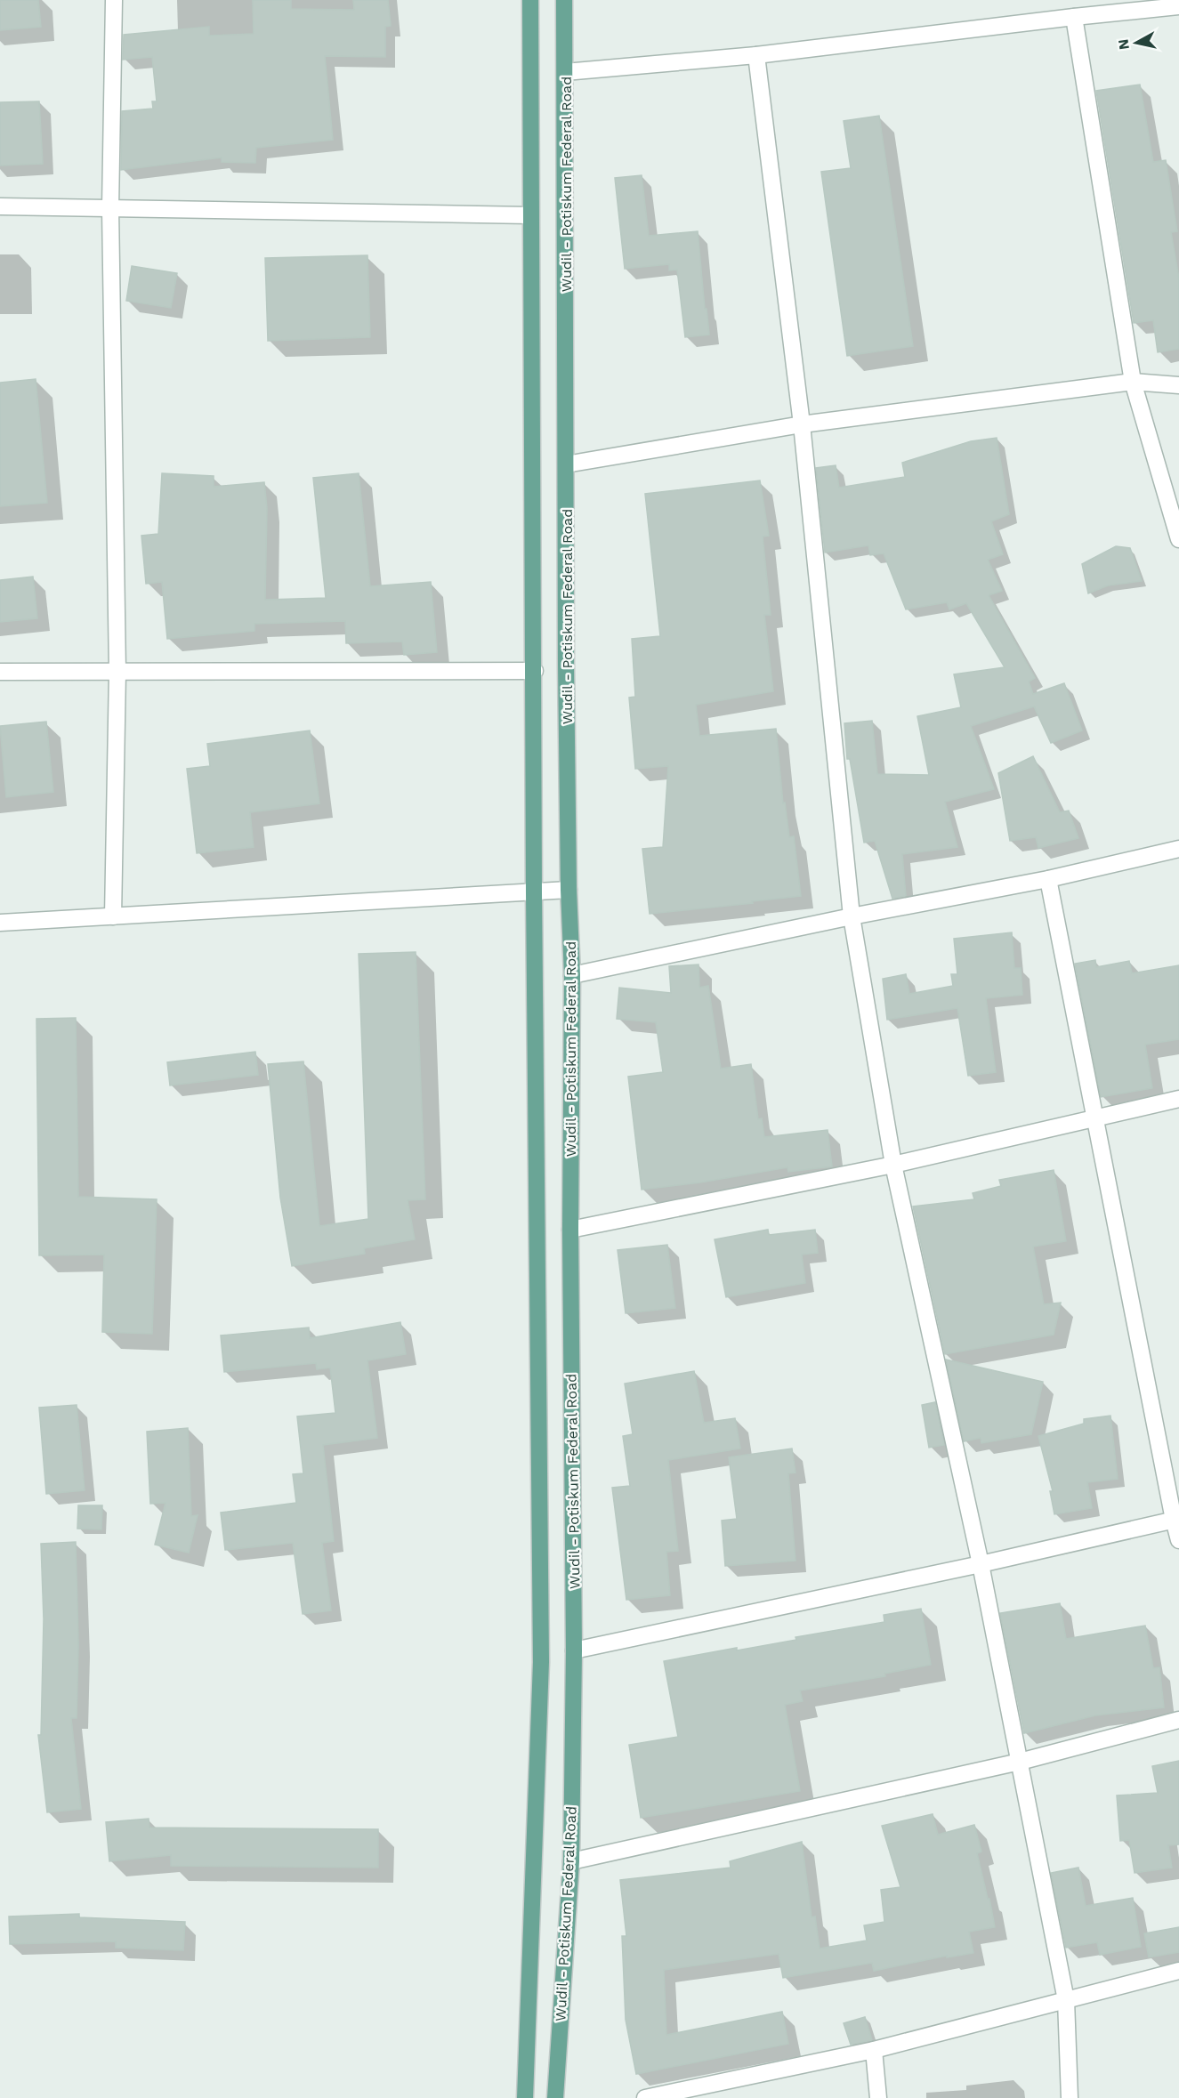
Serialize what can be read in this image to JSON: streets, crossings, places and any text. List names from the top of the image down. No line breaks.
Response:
{"streets":{"main road":["Wudil - Potiskum Federal Road"]},"north":"left"}
